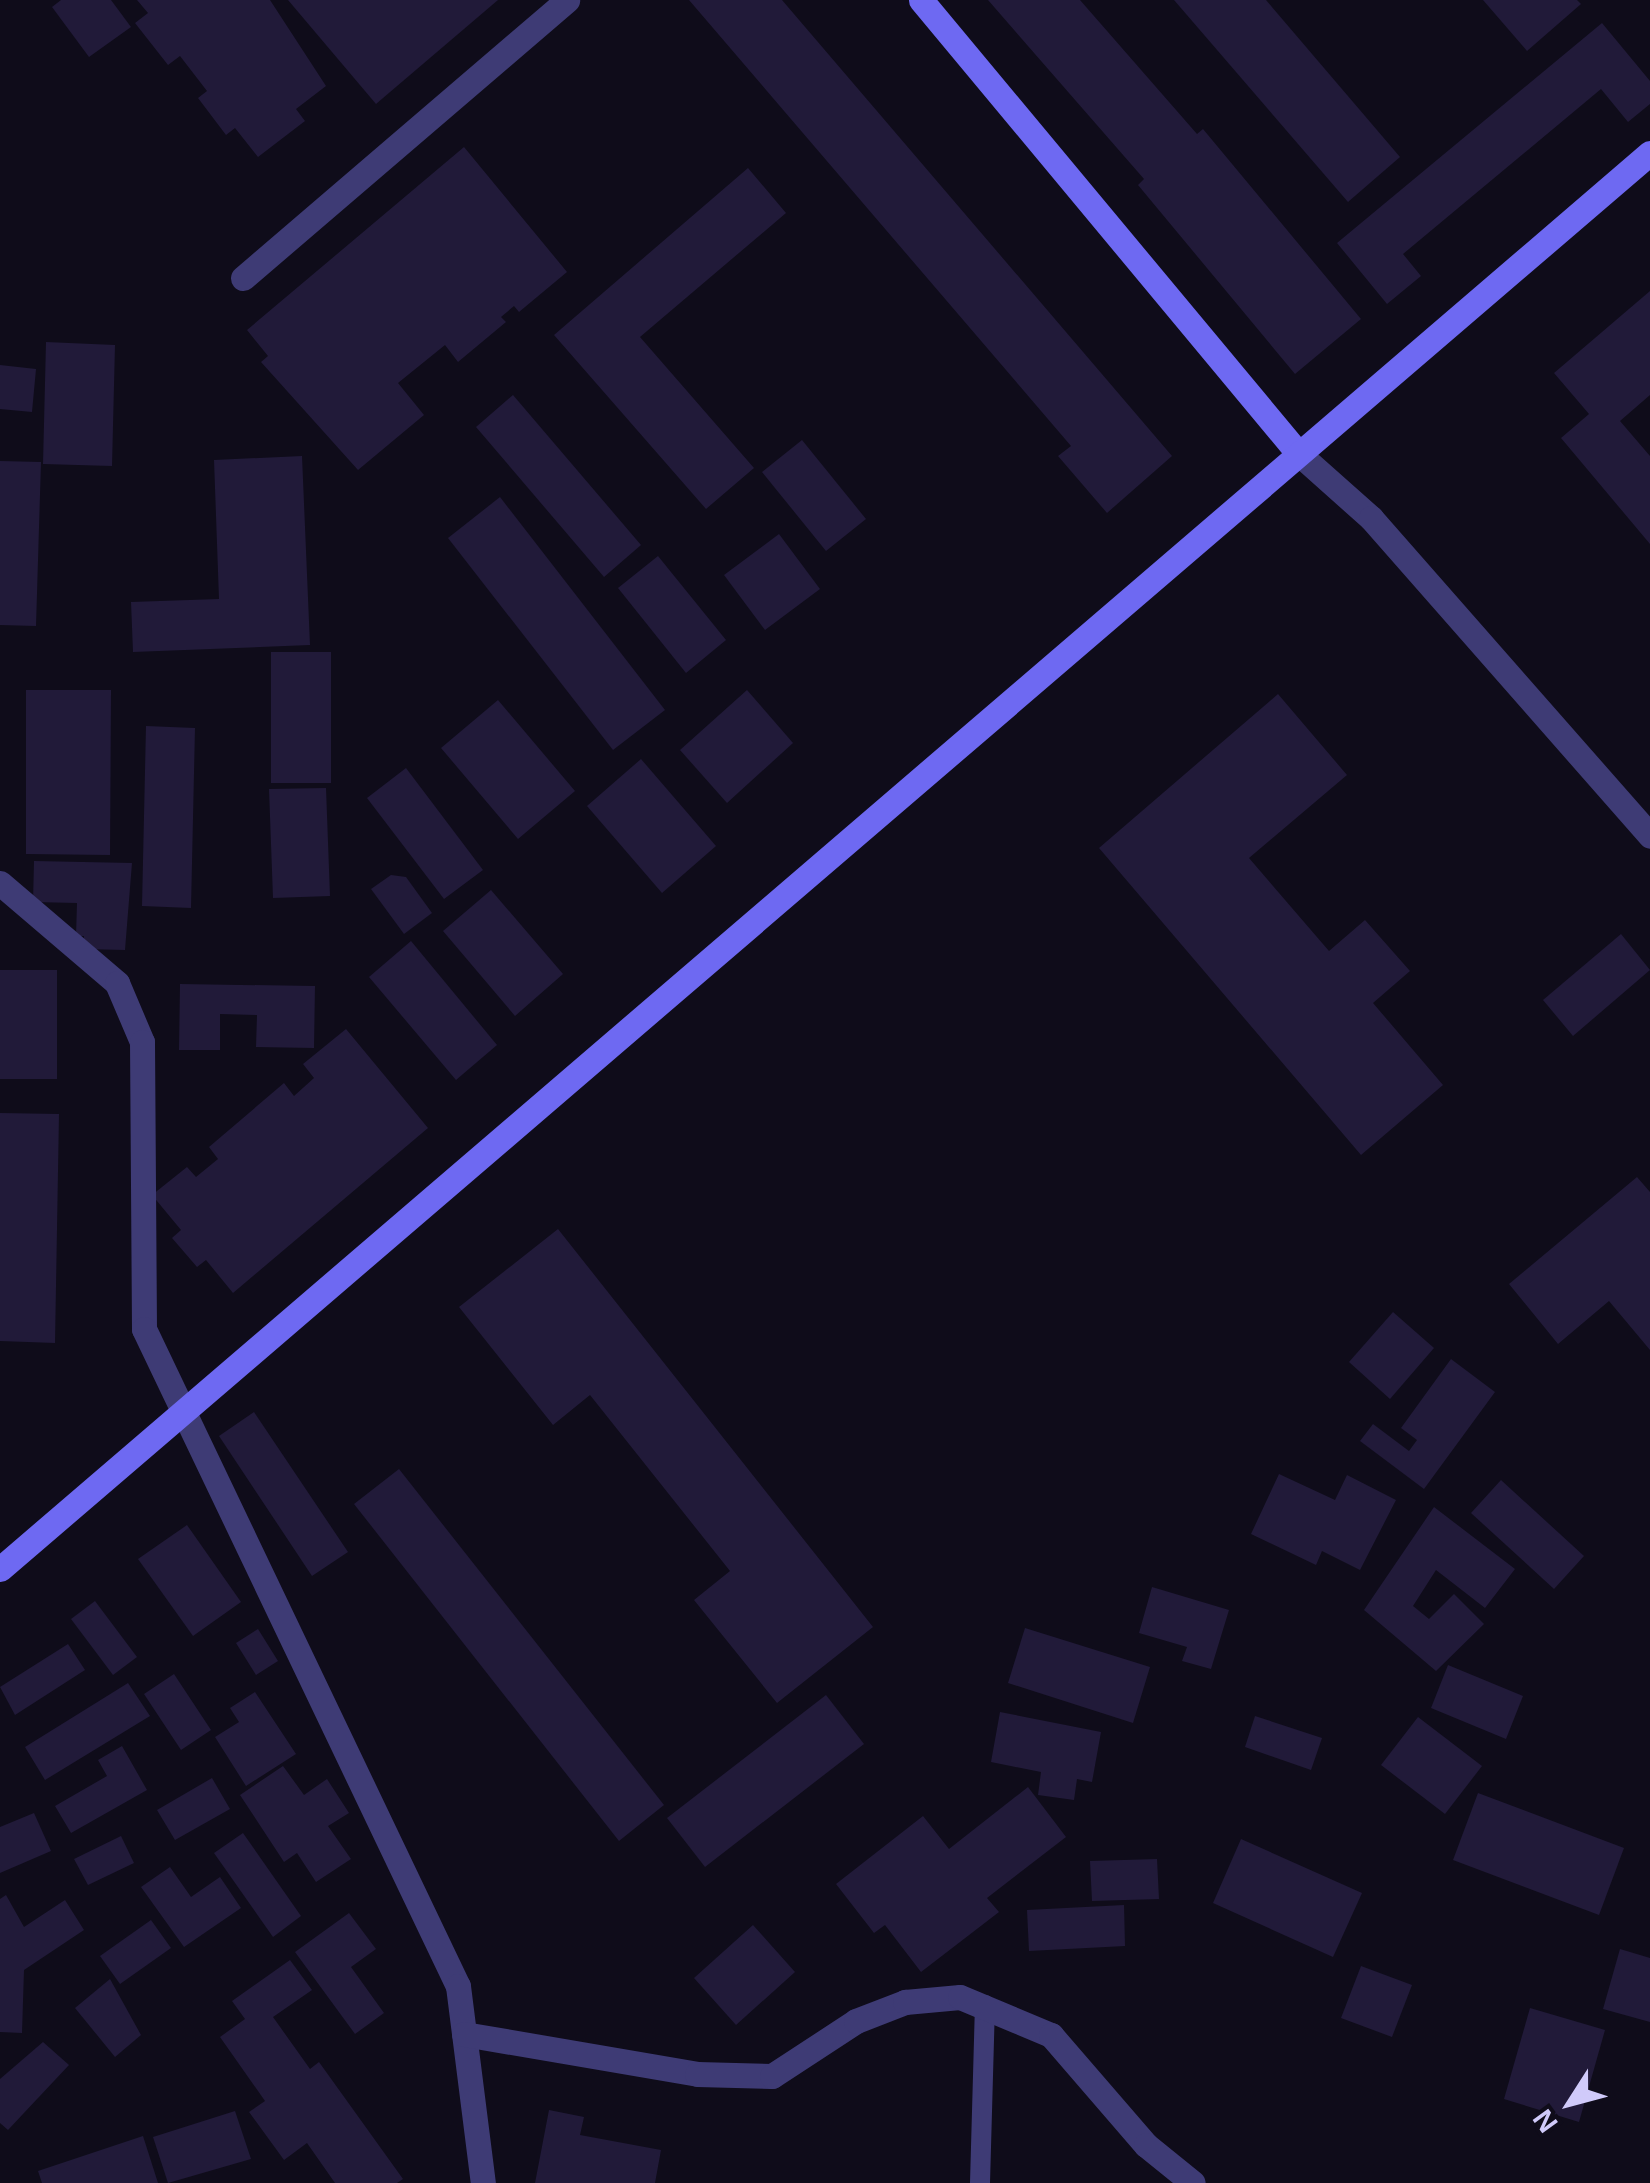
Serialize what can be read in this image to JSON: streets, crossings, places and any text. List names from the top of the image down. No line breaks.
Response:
{"north":"bottom left"}
